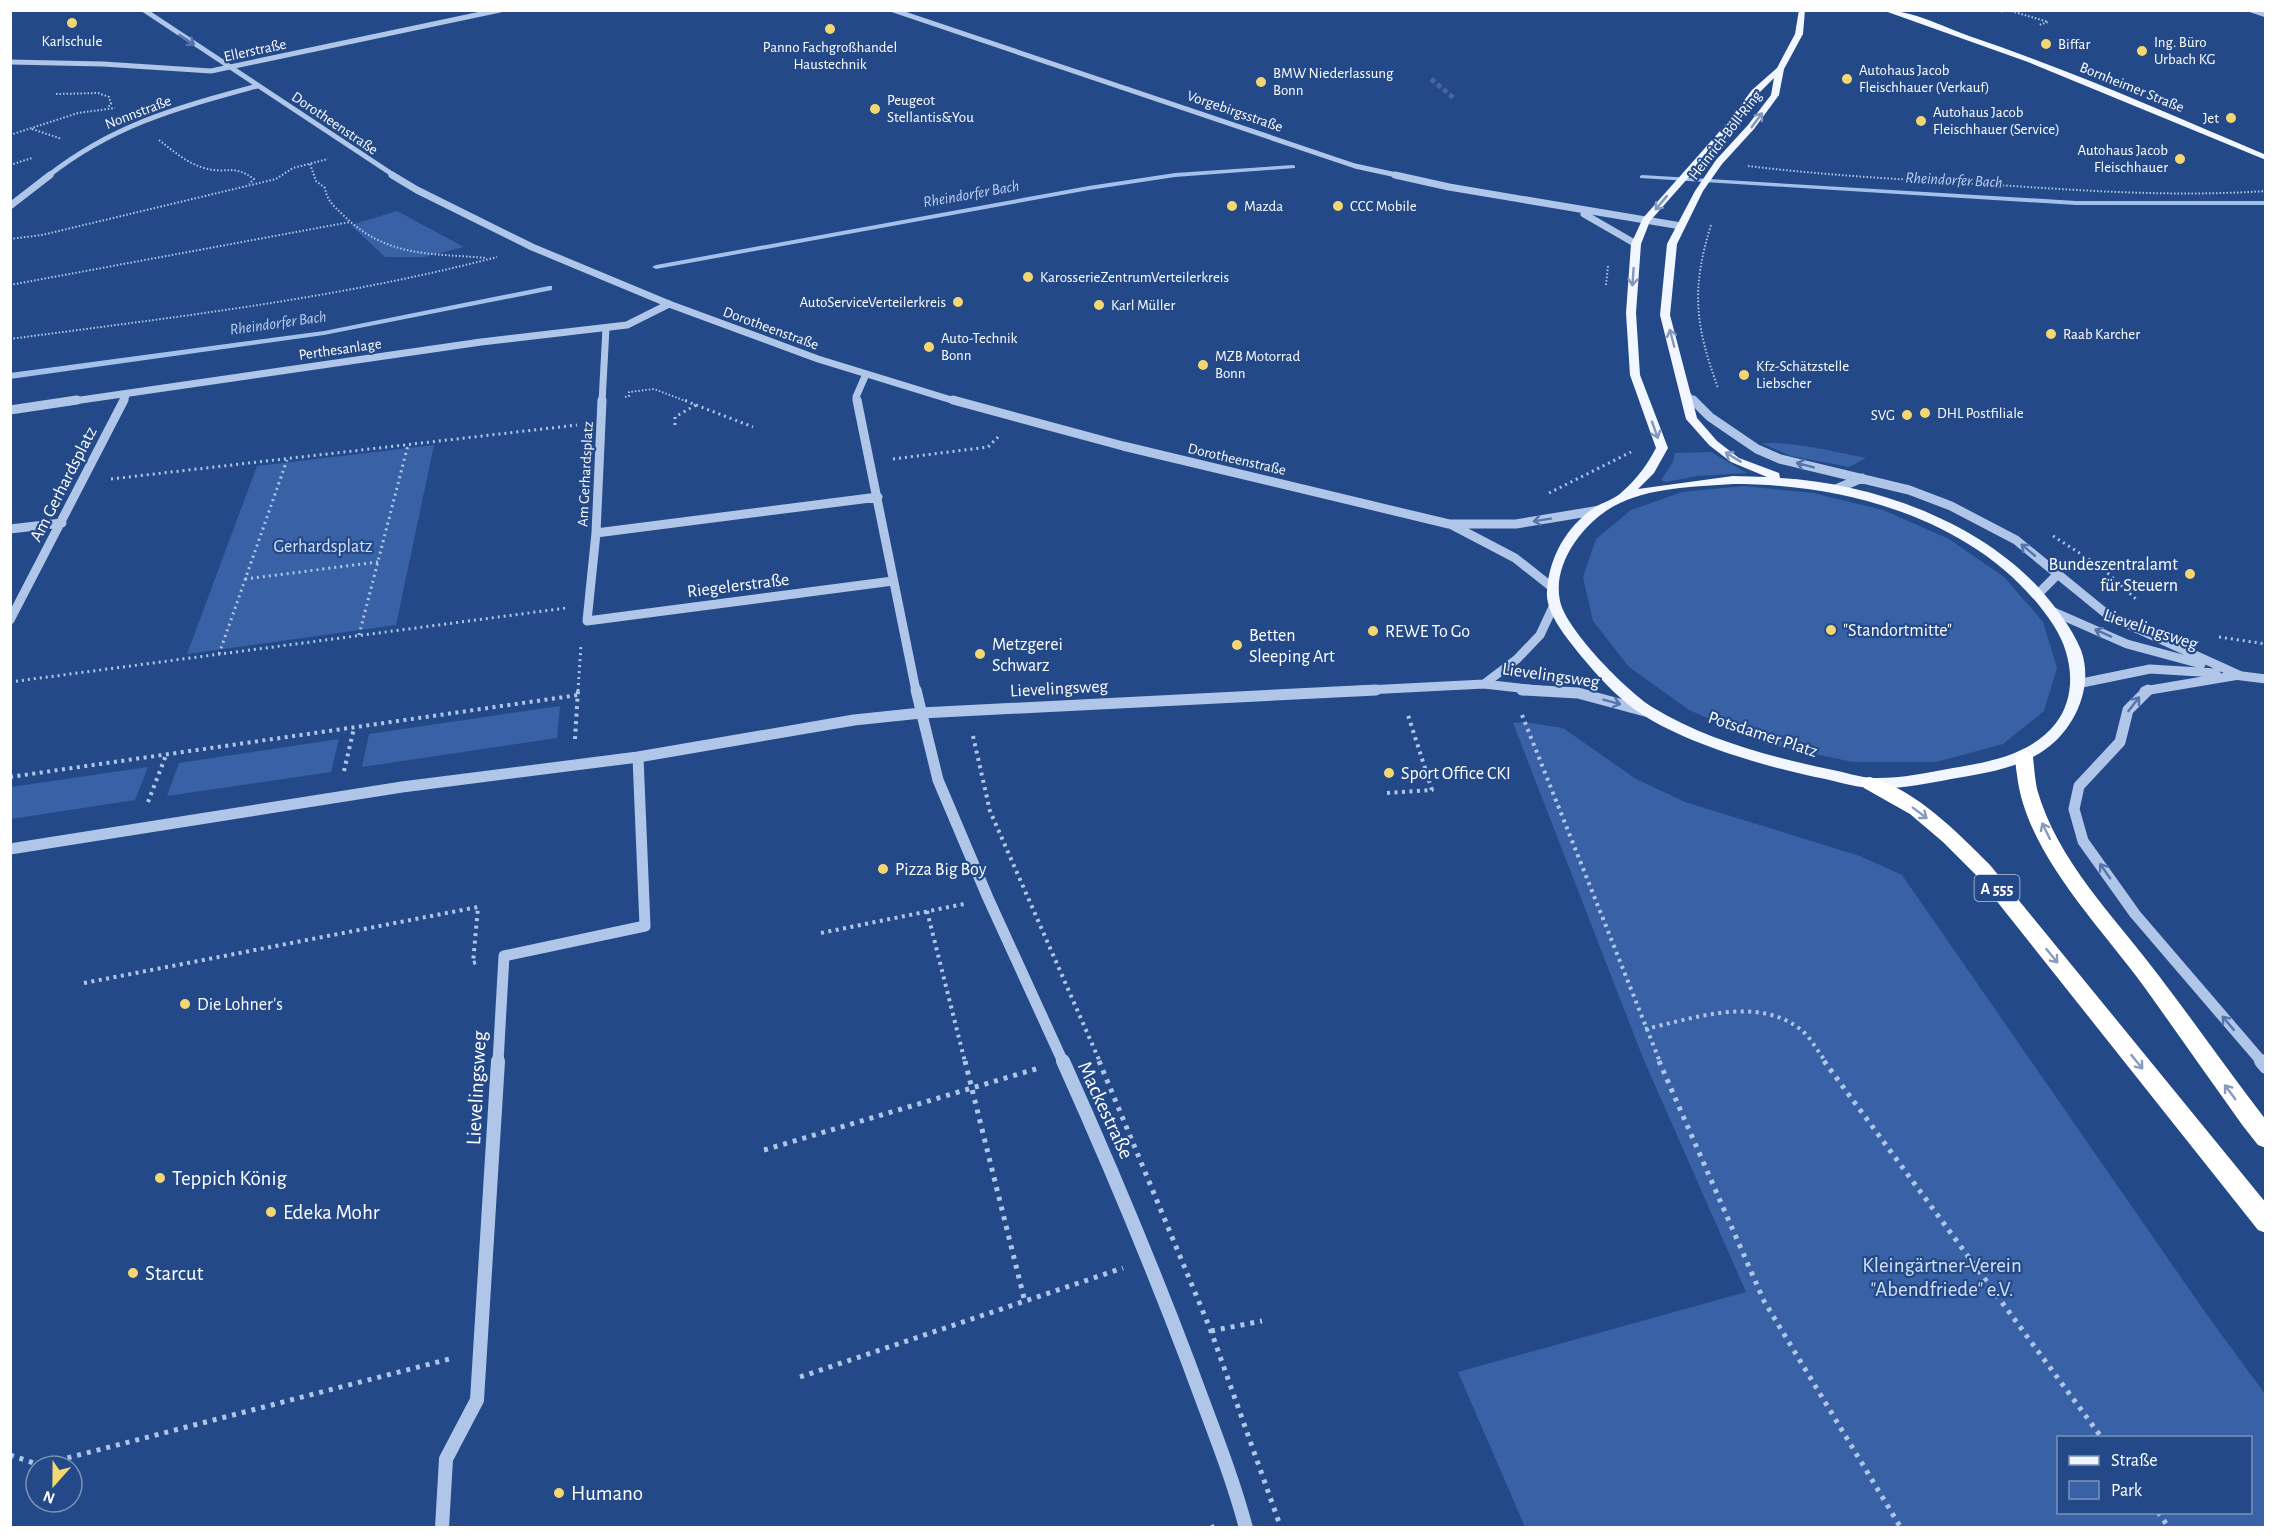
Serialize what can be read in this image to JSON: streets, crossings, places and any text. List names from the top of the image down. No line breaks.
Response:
{"streets":{"highway":["A 555"],"main road":["Bornheimer Straße","Heinrich-Böll-Ring","Potsdamer Platz"],"street":["Ellerstraße","Vorgebirgsstraße","Nonnstraße","Dorotheenstraße","Perthesanlage","Am Gerhardsplatz","Riegelerstraße","Lievelingsweg","Mackestraße"]},"crossings":[["Ellerstraße","Dorotheenstraße"],["Vorgebirgsstraße","Heinrich-Böll-Ring"],["Nonnstraße","Dorotheenstraße"],["Dorotheenstraße","Perthesanlage"],["Dorotheenstraße","Potsdamer Platz"],["Heinrich-Böll-Ring","Potsdamer Platz"],["Perthesanlage","Am Gerhardsplatz"],["Am Gerhardsplatz","Riegelerstraße"],["Lievelingsweg","Potsdamer Platz"],["Lievelingsweg","Mackestraße"],["Potsdamer Platz","A 555"]],"water":["Rheindorfer Bach"],"parks":["Gerhardsplatz","Kleingärtner-Verein \"Abendfriede\" e.V."],"places":["Karlschule","Panno Fachgroßhandel Haustechnik","Biffar","Ing. Büro Urbach KG","Autohaus Jacob Fleischhauer (Verkauf)","BMW Niederlassung Bonn","Peugeot Stellantis&You","Jet","Autohaus Jacob Fleischhauer (Service)","Autohaus Jacob Fleischhauer","Mazda","CCC Mobile","KarosserieZentrumVerteilerkreis","AutoServiceVerteilerkreis","Karl Müller","Raab Karcher","Auto-Technik Bonn","MZB Motorrad Bonn","Kfz-Schätzstelle Liebscher","DHL Postfiliale","SVG","Bundeszentralamt für Steuern","\"Standortmitte\"","REWE To Go","Betten Sleeping Art","Metzgerei Schwarz","Sport Office CKI","Pizza Big Boy","Die Lohner's","Teppich König","Edeka Mohr","Starcut","Humano"],"legend":["Straße","Park"],"north":"bottom"}
